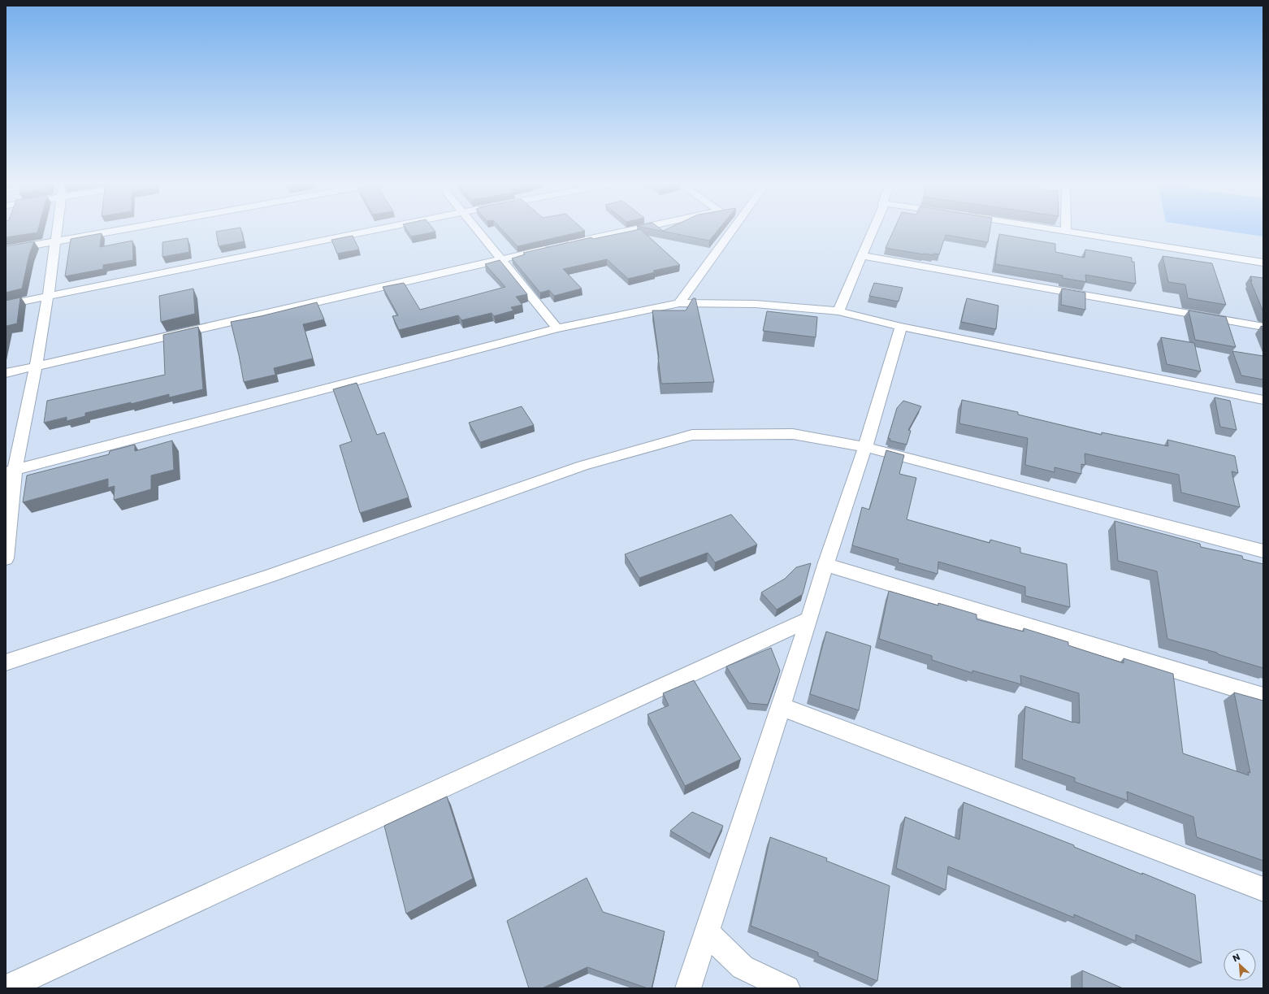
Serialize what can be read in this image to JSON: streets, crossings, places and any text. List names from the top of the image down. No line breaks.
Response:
{"north":"top left"}
